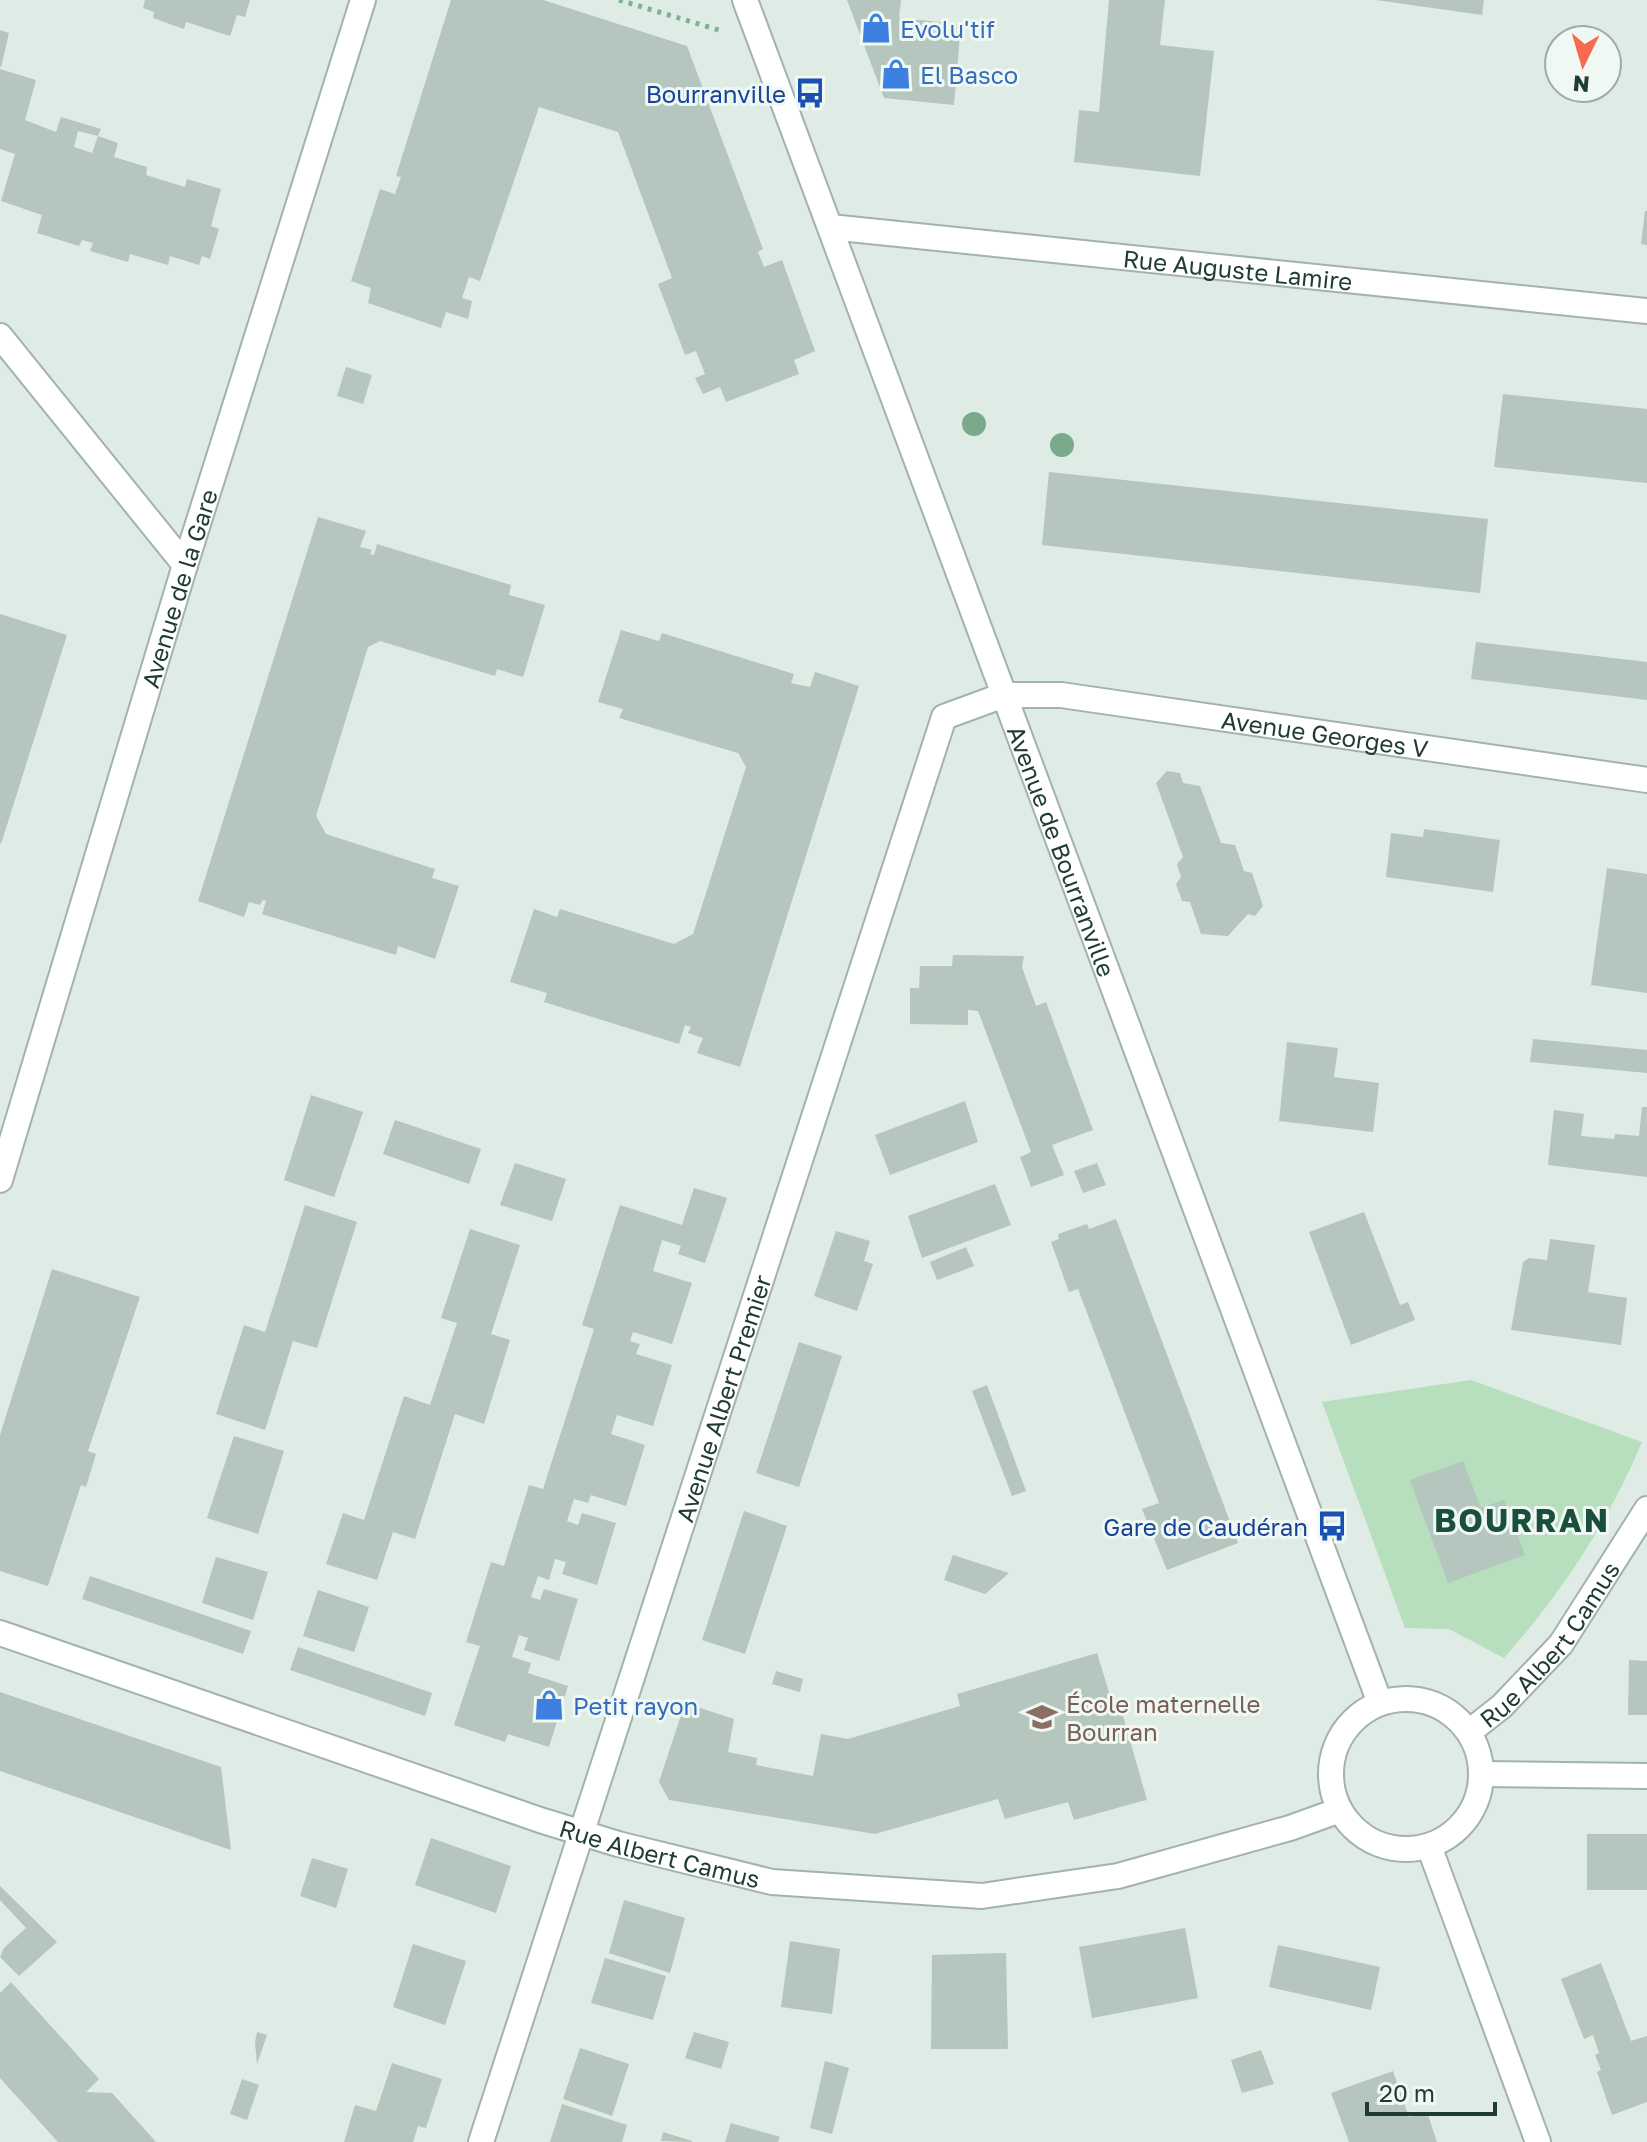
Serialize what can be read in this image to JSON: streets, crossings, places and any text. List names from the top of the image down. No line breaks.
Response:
{"streets":{"street":["Rue Auguste Lamire","Avenue de la Gare","Avenue Georges V","Avenue de Bourranville","Avenue Albert Premier","Rue Albert Camus"]},"crossings":[["Rue Auguste Lamire","Avenue de Bourranville"],["Avenue Georges V","Avenue de Bourranville"],["Avenue Georges V","Avenue Albert Premier"],["Avenue de Bourranville","Avenue Albert Premier"],["Avenue de Bourranville","Rue Albert Camus"],["Avenue Albert Premier","Rue Albert Camus"]],"districts":["BOURRAN"],"places":{"shop":["Evolu'tif","El Basco","Petit rayon"],"bus stop":["Bourranville","Gare de Caudéran"],"school or university":["École maternelle Bourran"]},"scale_bar":"20 m","north":"bottom"}
